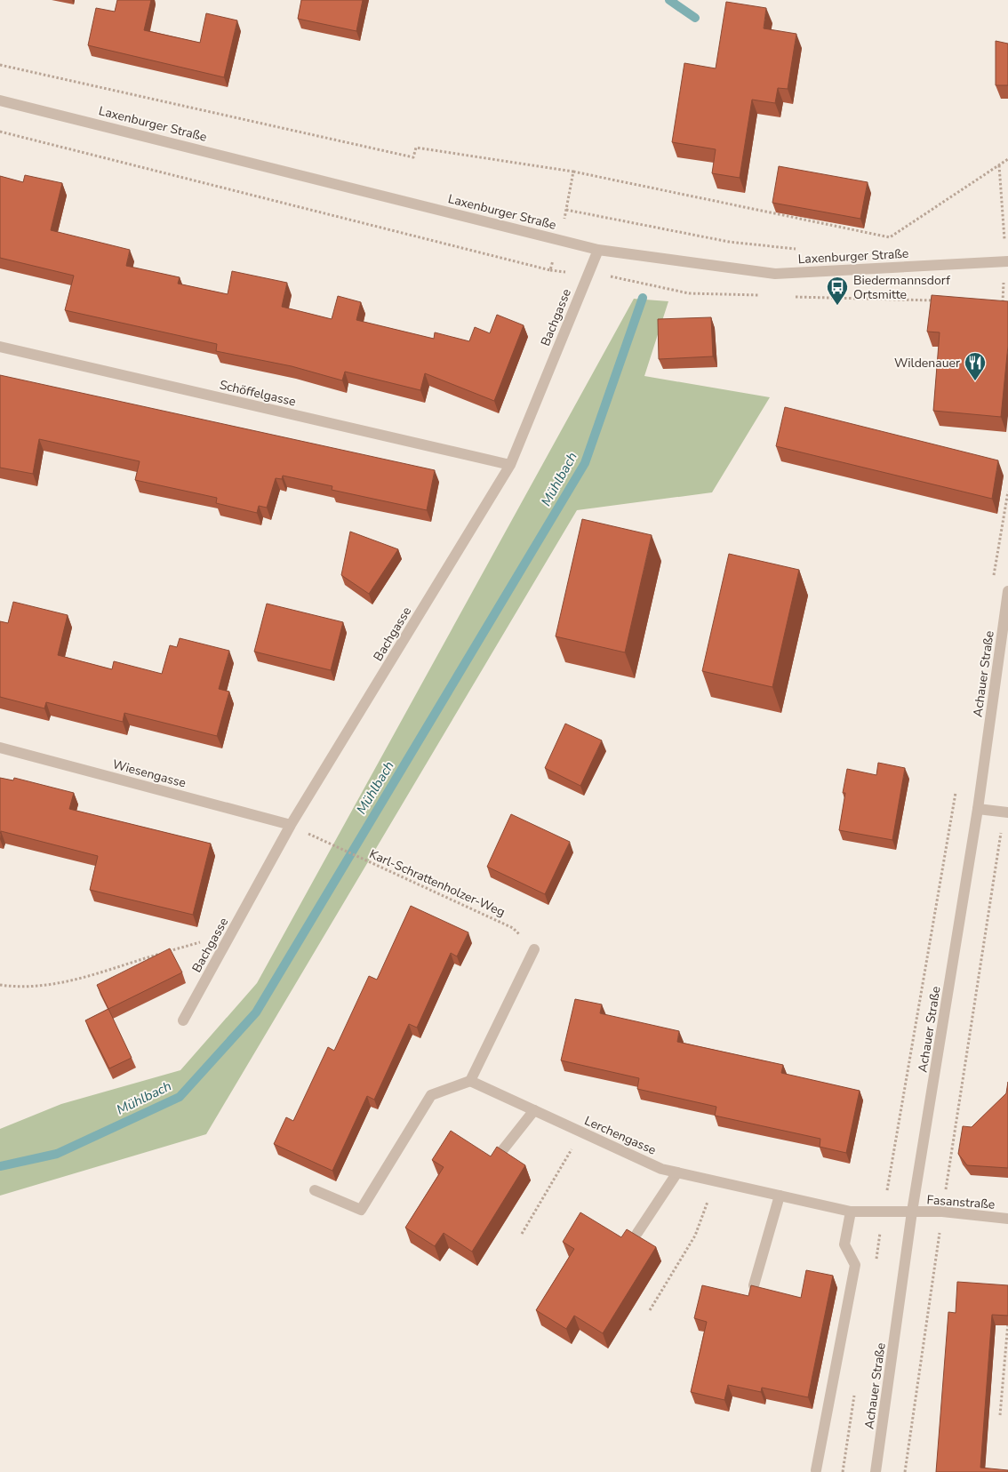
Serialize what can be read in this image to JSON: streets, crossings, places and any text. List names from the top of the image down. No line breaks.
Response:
{"streets":{"street":["Laxenburger Straße","Bachgasse","Schöffelgasse","Achauer Straße","Wiesengasse","Lerchengasse","Fasanstraße"],"path":["Karl-Schrattenholzer-Weg"]},"crossings":[["Laxenburger Straße","Bachgasse"],["Bachgasse","Schöffelgasse"],["Bachgasse","Wiesengasse"],["Achauer Straße","Lerchengasse"],["Achauer Straße","Fasanstraße"],["Lerchengasse","Fasanstraße"]],"water":["Mühlbach"],"places":{"bus stop":["Biedermannsdorf Ortsmitte"],"restaurant":["Wildenauer"]}}
